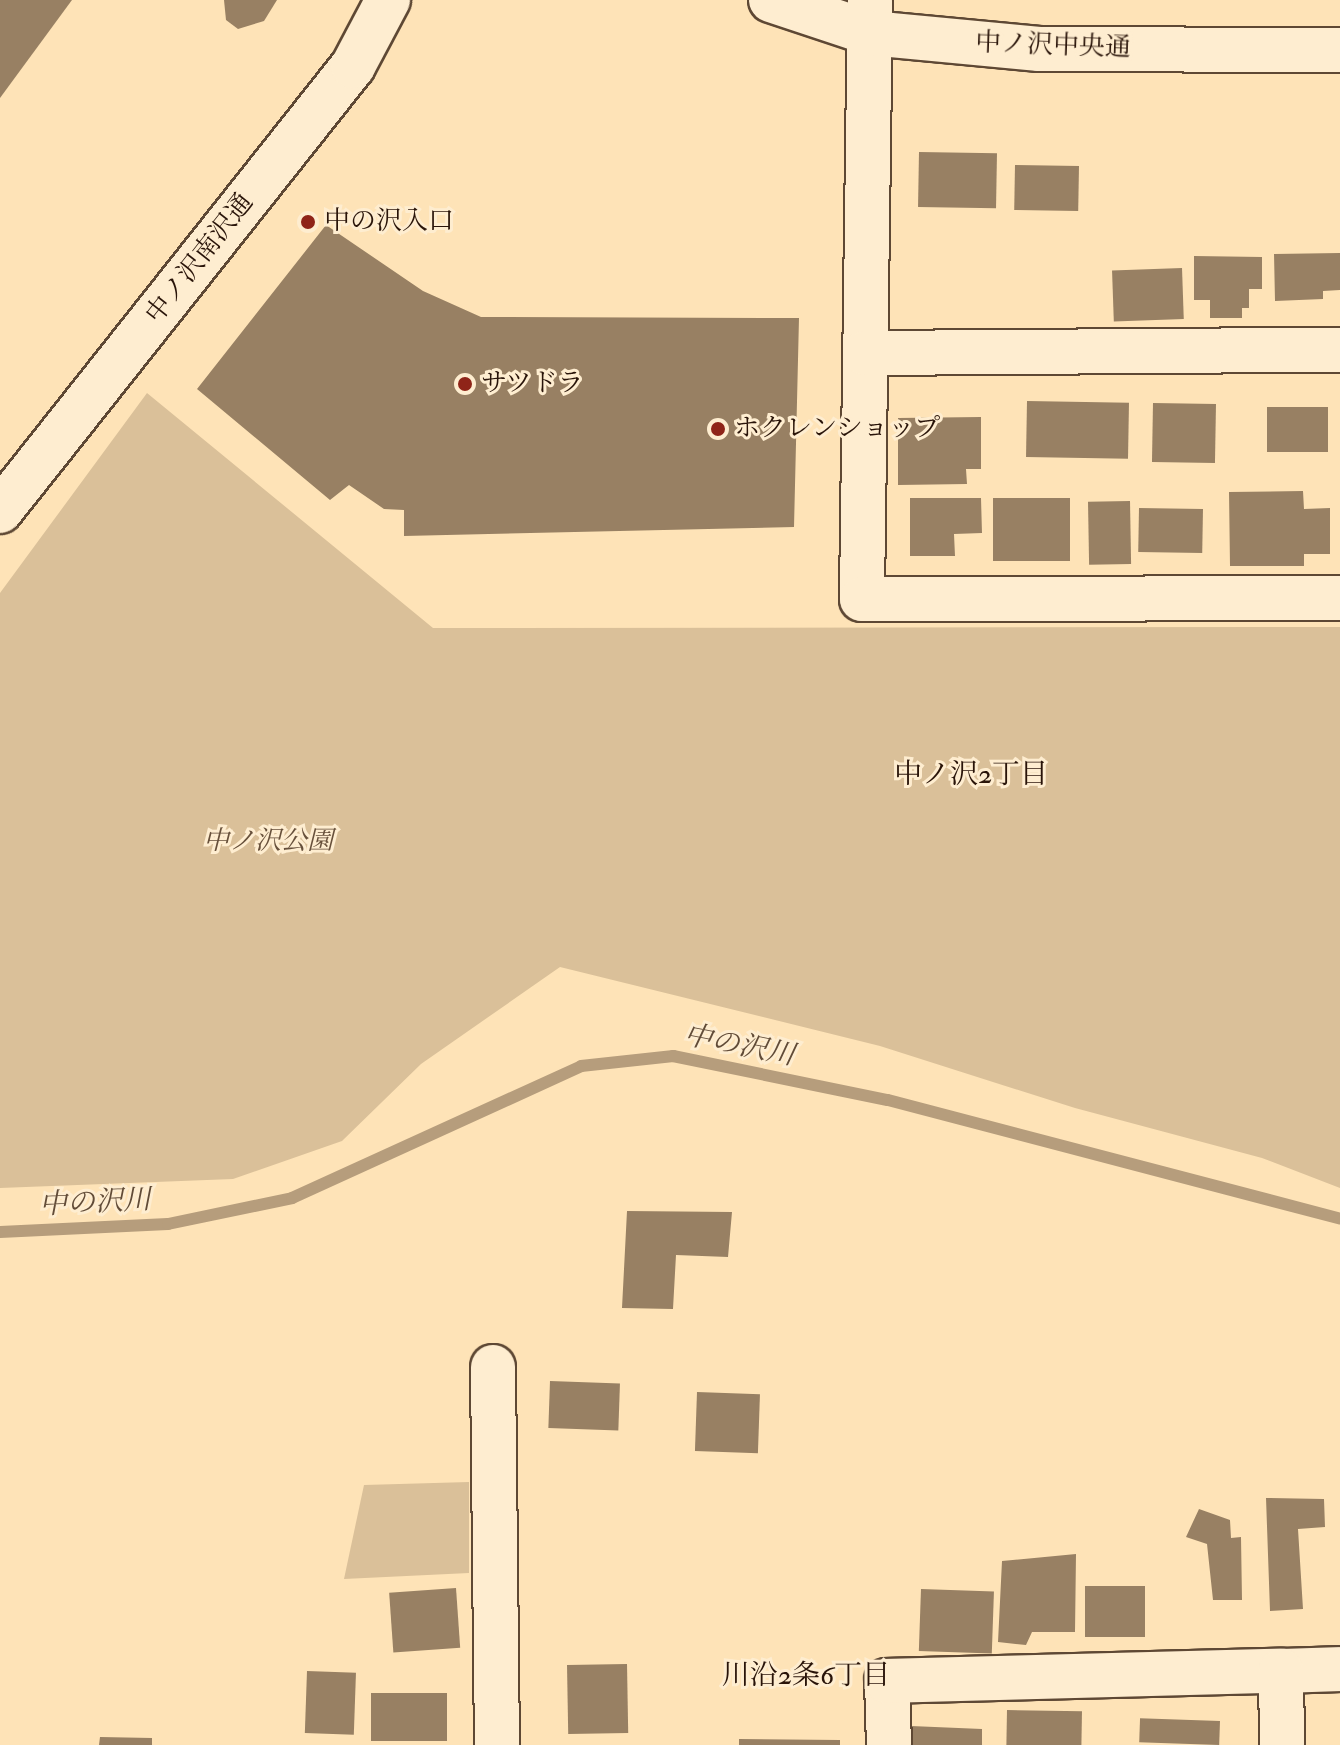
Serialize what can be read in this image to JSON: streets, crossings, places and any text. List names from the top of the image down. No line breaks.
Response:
{"streets":{"street":["中ノ沢中央通","中ノ沢南沢通"]},"districts":["中ノ沢2丁目","川沿2条6丁目"],"water":["中の沢川"],"parks":["中ノ沢公園"],"places":["中の沢入口","サツドラ","ホクレンショップ"]}
